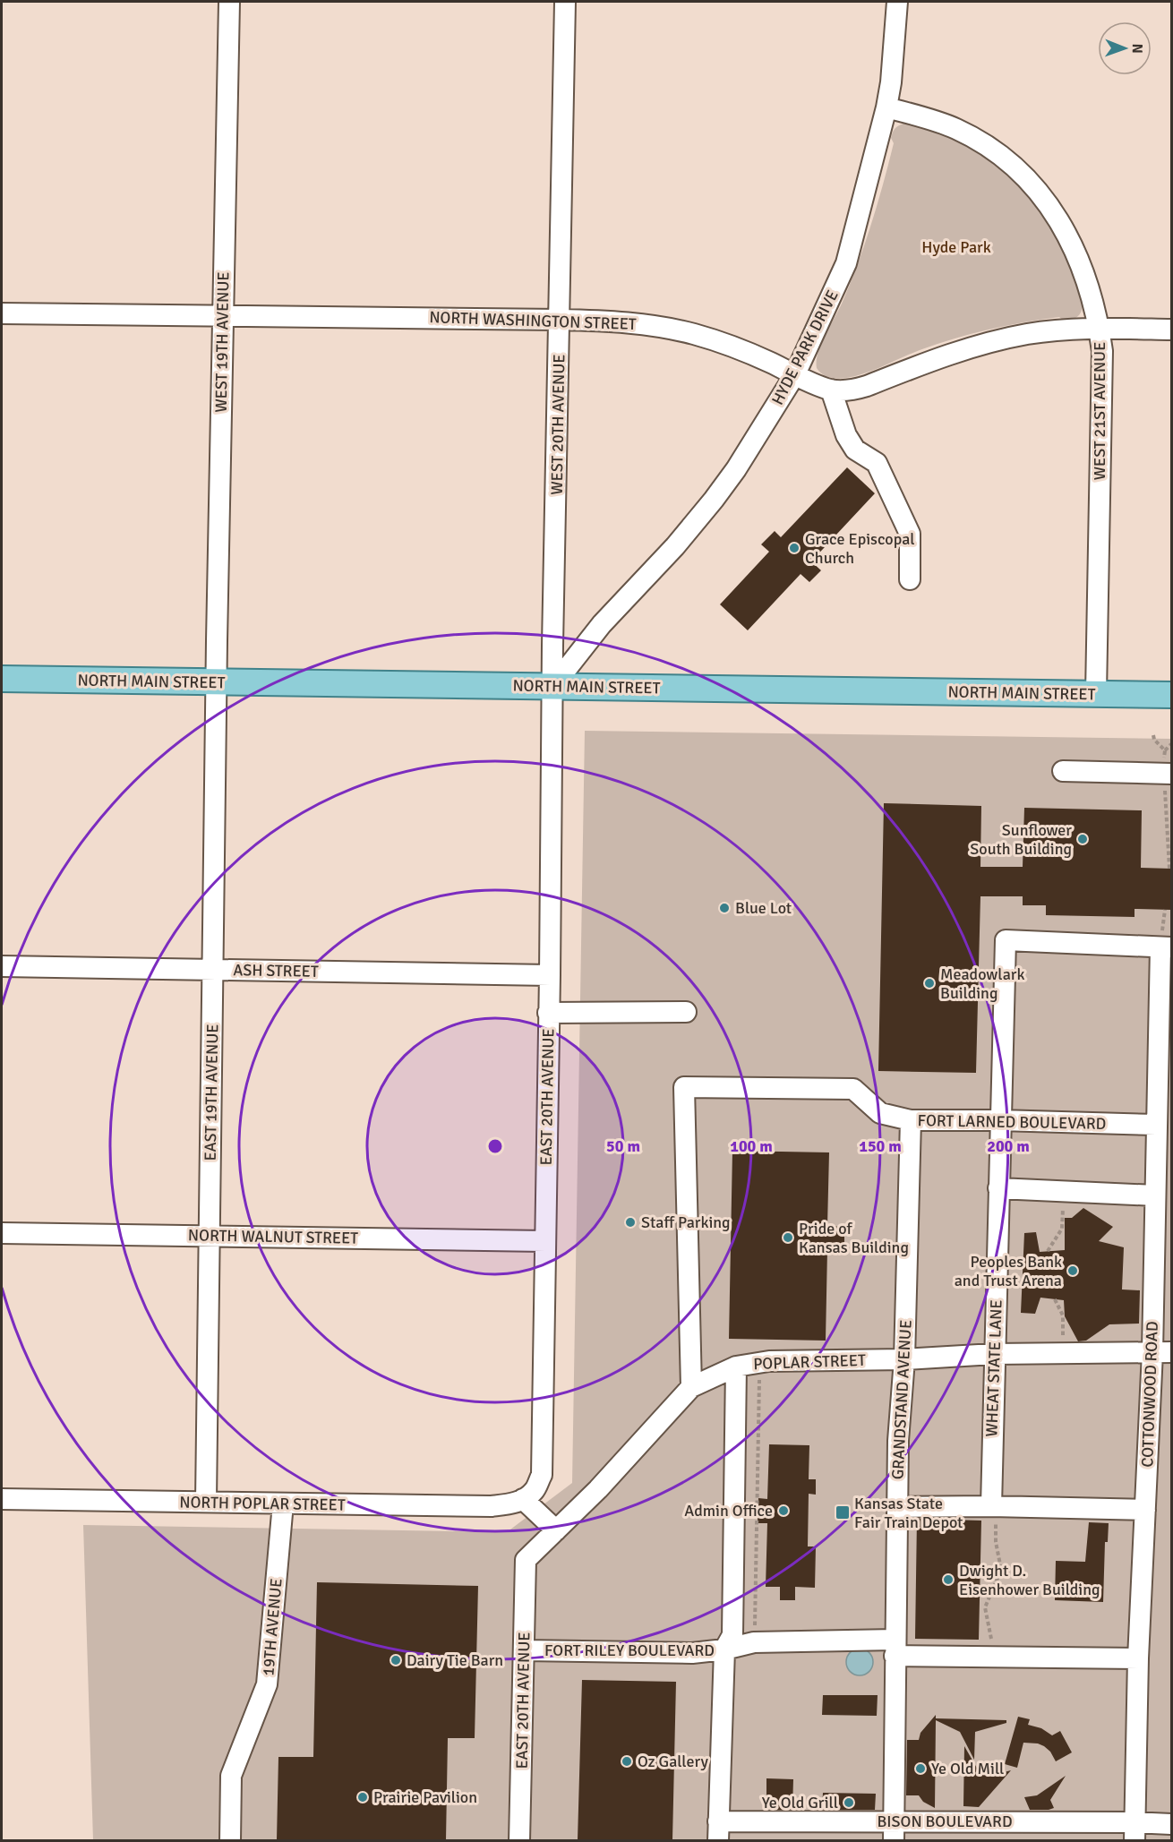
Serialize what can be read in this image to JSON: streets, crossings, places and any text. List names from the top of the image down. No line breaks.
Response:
{"streets":{"main road":["NORTH MAIN STREET"],"street":["NORTH WASHINGTON STREET","WEST 19TH AVENUE","HYDE PARK DRIVE","WEST 21ST AVENUE","WEST 20TH AVENUE","ASH STREET","EAST 19TH AVENUE","EAST 20TH AVENUE","FORT LARNED BOULEVARD","NORTH WALNUT STREET","POPLAR STREET","WHEAT STATE LANE","COTTONWOOD ROAD","GRANDSTAND AVENUE","NORTH POPLAR STREET","19TH AVENUE","FORT RILEY BOULEVARD","BISON BOULEVARD"]},"crossings":[["NORTH WASHINGTON STREET","WEST 19TH AVENUE"],["NORTH WASHINGTON STREET","HYDE PARK DRIVE"],["NORTH WASHINGTON STREET","WEST 21ST AVENUE"],["NORTH WASHINGTON STREET","WEST 20TH AVENUE"],["WEST 19TH AVENUE","NORTH MAIN STREET"],["WEST 19TH AVENUE","EAST 19TH AVENUE"],["HYDE PARK DRIVE","WEST 21ST AVENUE"],["HYDE PARK DRIVE","WEST 20TH AVENUE"],["HYDE PARK DRIVE","NORTH MAIN STREET"],["HYDE PARK DRIVE","EAST 20TH AVENUE"],["WEST 21ST AVENUE","NORTH MAIN STREET"],["WEST 20TH AVENUE","NORTH MAIN STREET"],["WEST 20TH AVENUE","EAST 20TH AVENUE"],["NORTH MAIN STREET","EAST 19TH AVENUE"],["NORTH MAIN STREET","EAST 20TH AVENUE"],["ASH STREET","EAST 19TH AVENUE"],["ASH STREET","EAST 20TH AVENUE"],["EAST 19TH AVENUE","NORTH WALNUT STREET"],["EAST 19TH AVENUE","NORTH POPLAR STREET"],["EAST 20TH AVENUE","NORTH WALNUT STREET"],["EAST 20TH AVENUE","POPLAR STREET"],["EAST 20TH AVENUE","NORTH POPLAR STREET"],["EAST 20TH AVENUE","FORT RILEY BOULEVARD"],["FORT LARNED BOULEVARD","POPLAR STREET"],["FORT LARNED BOULEVARD","WHEAT STATE LANE"],["FORT LARNED BOULEVARD","COTTONWOOD ROAD"],["FORT LARNED BOULEVARD","GRANDSTAND AVENUE"],["POPLAR STREET","WHEAT STATE LANE"],["POPLAR STREET","COTTONWOOD ROAD"],["POPLAR STREET","GRANDSTAND AVENUE"],["WHEAT STATE LANE","COTTONWOOD ROAD"],["COTTONWOOD ROAD","FORT RILEY BOULEVARD"],["COTTONWOOD ROAD","BISON BOULEVARD"],["GRANDSTAND AVENUE","FORT RILEY BOULEVARD"],["GRANDSTAND AVENUE","BISON BOULEVARD"],["NORTH POPLAR STREET","19TH AVENUE"]],"parks":["Hyde Park"],"places":{"other":["Grace Episcopal Church","Sunflower South Building","Blue Lot","Meadowlark Building","Staff Parking","Pride of Kansas Building","Peoples Bank and Trust Arena","Admin Office","Dwight D. Eisenhower Building","Dairy Tie Barn","Oz Gallery","Ye Old Mill","Prairie Pavilion","Ye Old Grill"],"transit":["Kansas State Fair Train Depot"]},"north":"right","rings":["50 m","100 m","150 m","200 m"]}
